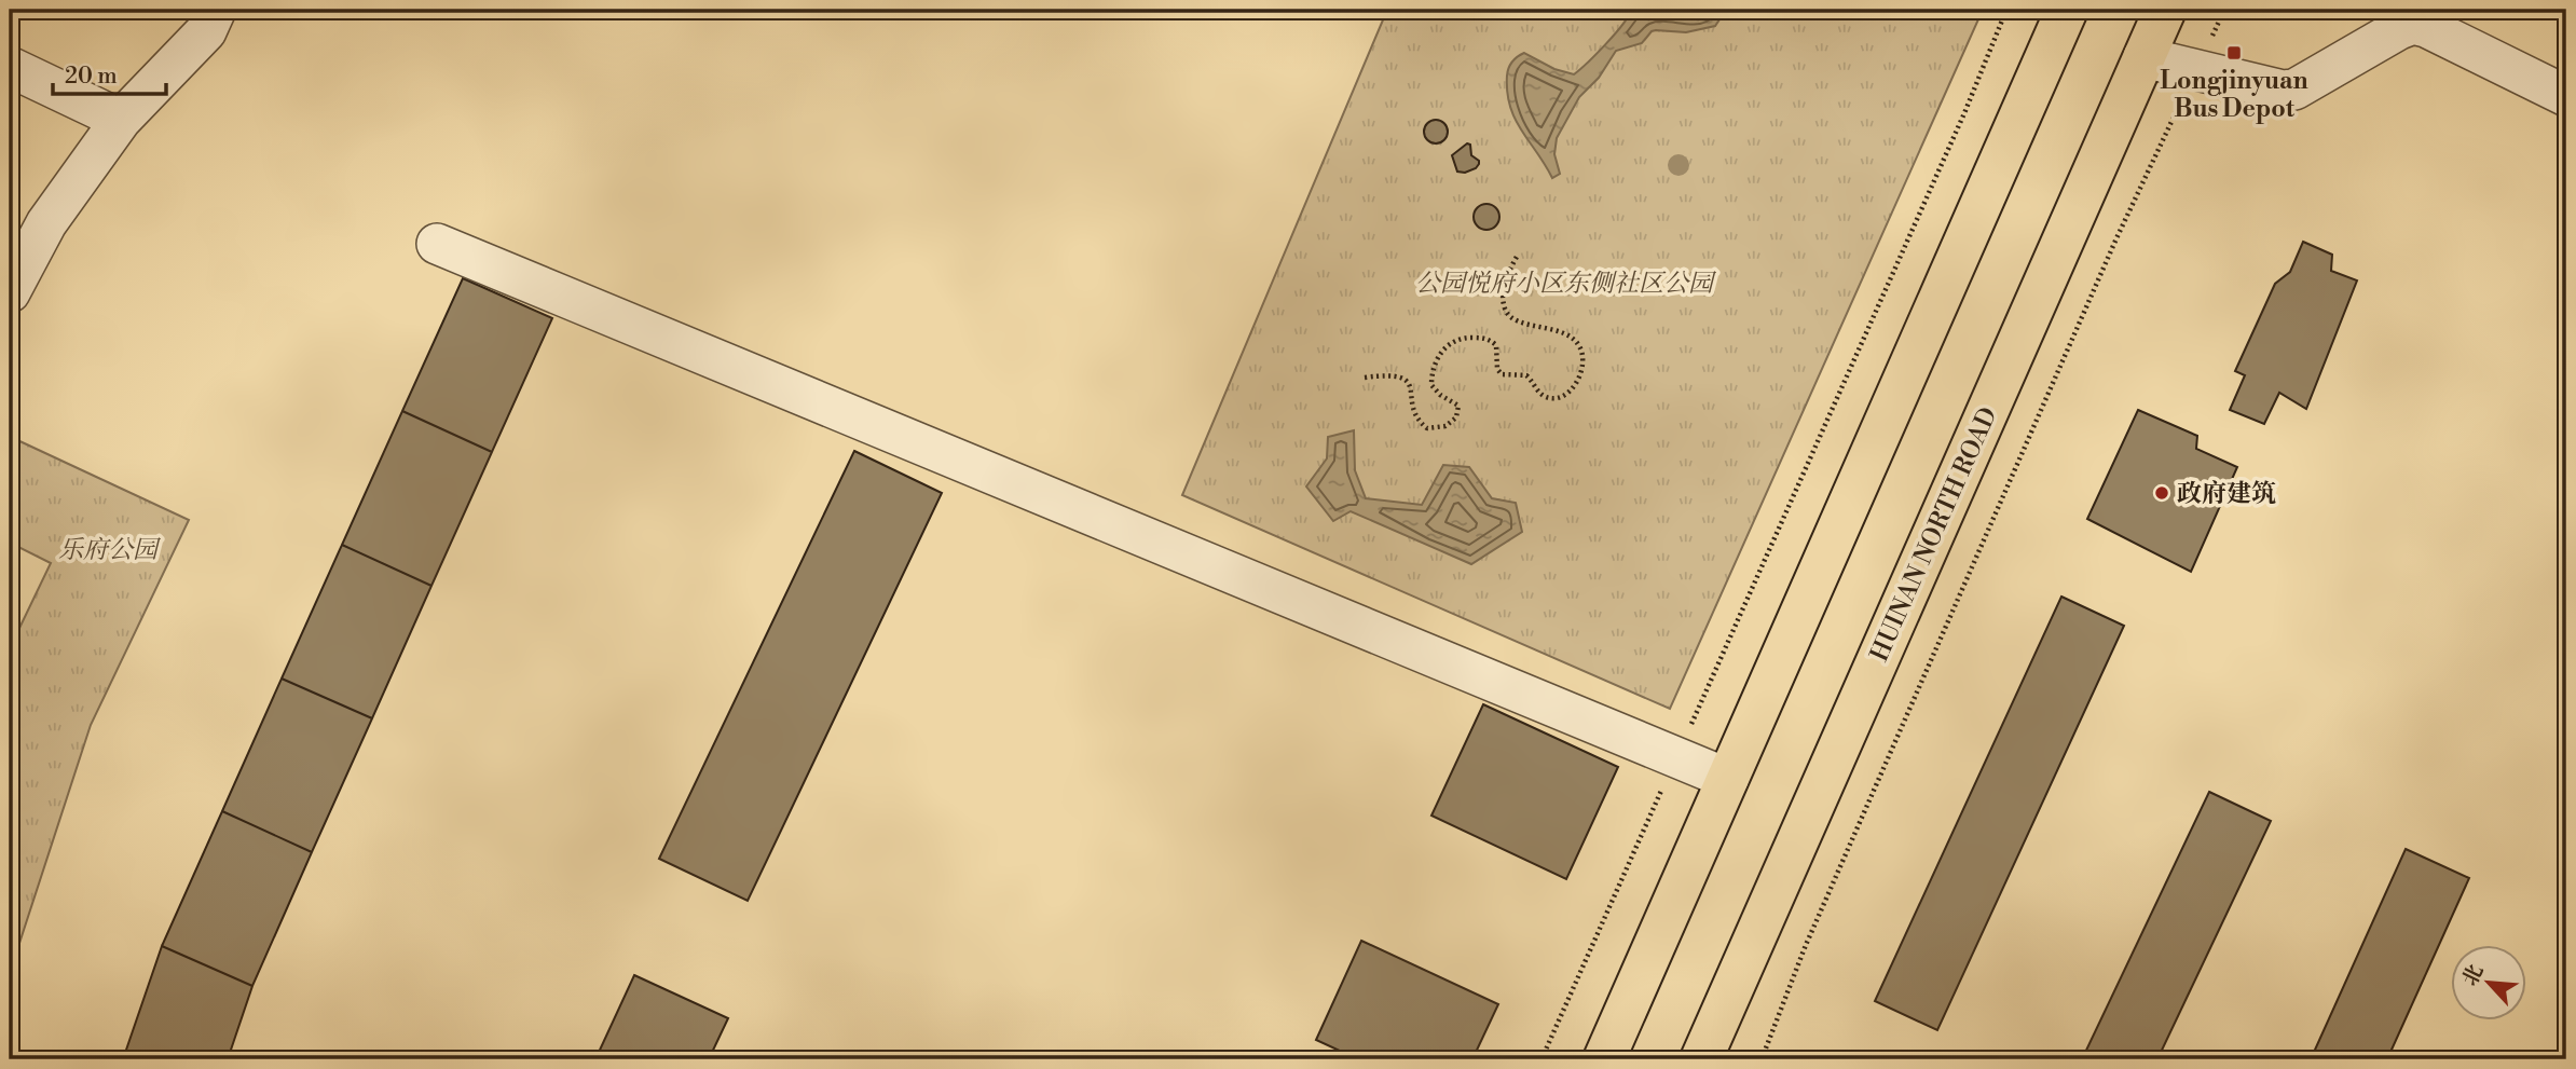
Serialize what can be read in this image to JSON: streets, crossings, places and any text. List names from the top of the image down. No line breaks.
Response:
{"streets":{"main road":["HUINAN NORTH ROAD"]},"parks":["公园悦府小区东侧社区公园","乐府公园"],"places":{"transit":["Longjinyuan Bus Depot"],"other":["政府建筑"]},"scale_bar":"20 m","north":"top left"}
